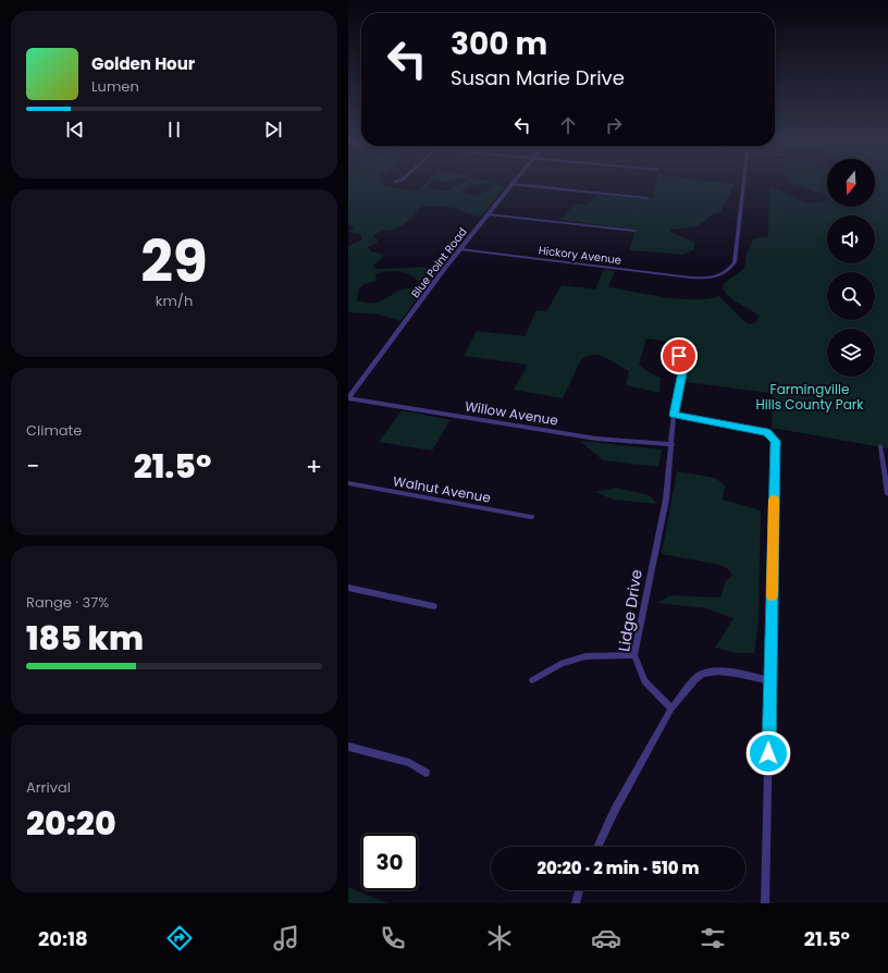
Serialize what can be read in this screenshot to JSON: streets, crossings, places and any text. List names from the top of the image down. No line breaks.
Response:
{"streets":{"street":["Hickory Avenue","Blue Point Road","Willow Avenue","Walnut Avenue","Lidge Drive"]},"crossings":[["Hickory Avenue","Blue Point Road"],["Blue Point Road","Willow Avenue"],["Willow Avenue","Lidge Drive"]],"parks":["Farmingville Hills County Park"],"north":"bottom","page":{"turn":["300 m","Susan Marie Drive"],"song":["Golden Hour","Lumen"],"tile":[["29","km/h"],"Climate",["Range · 37%","185 km"],["Arrival","20:20"]],"heat":["−","21.5°","+"],"limit":"30","trip":"20:20 · 2 min · 510 m","tabs":["20:18","21.5°"]}}
